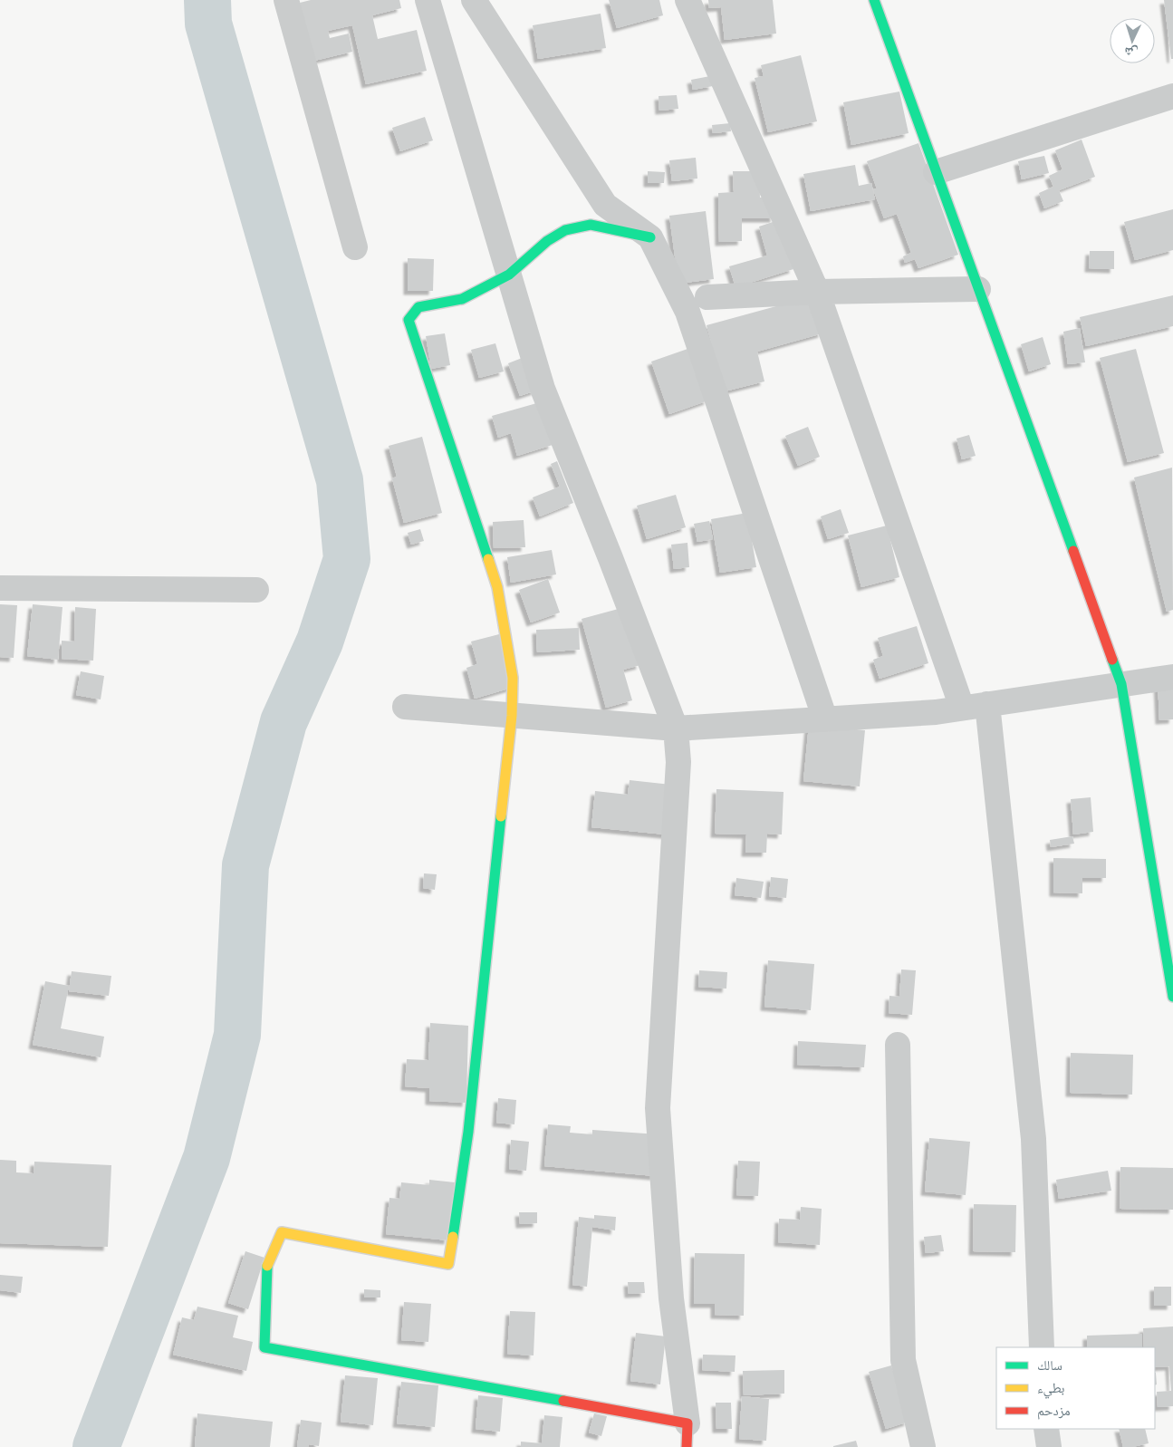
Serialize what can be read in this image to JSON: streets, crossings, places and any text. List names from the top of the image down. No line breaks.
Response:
{"legend":["سالك","بطيء","مزدحم"],"north":"bottom"}
